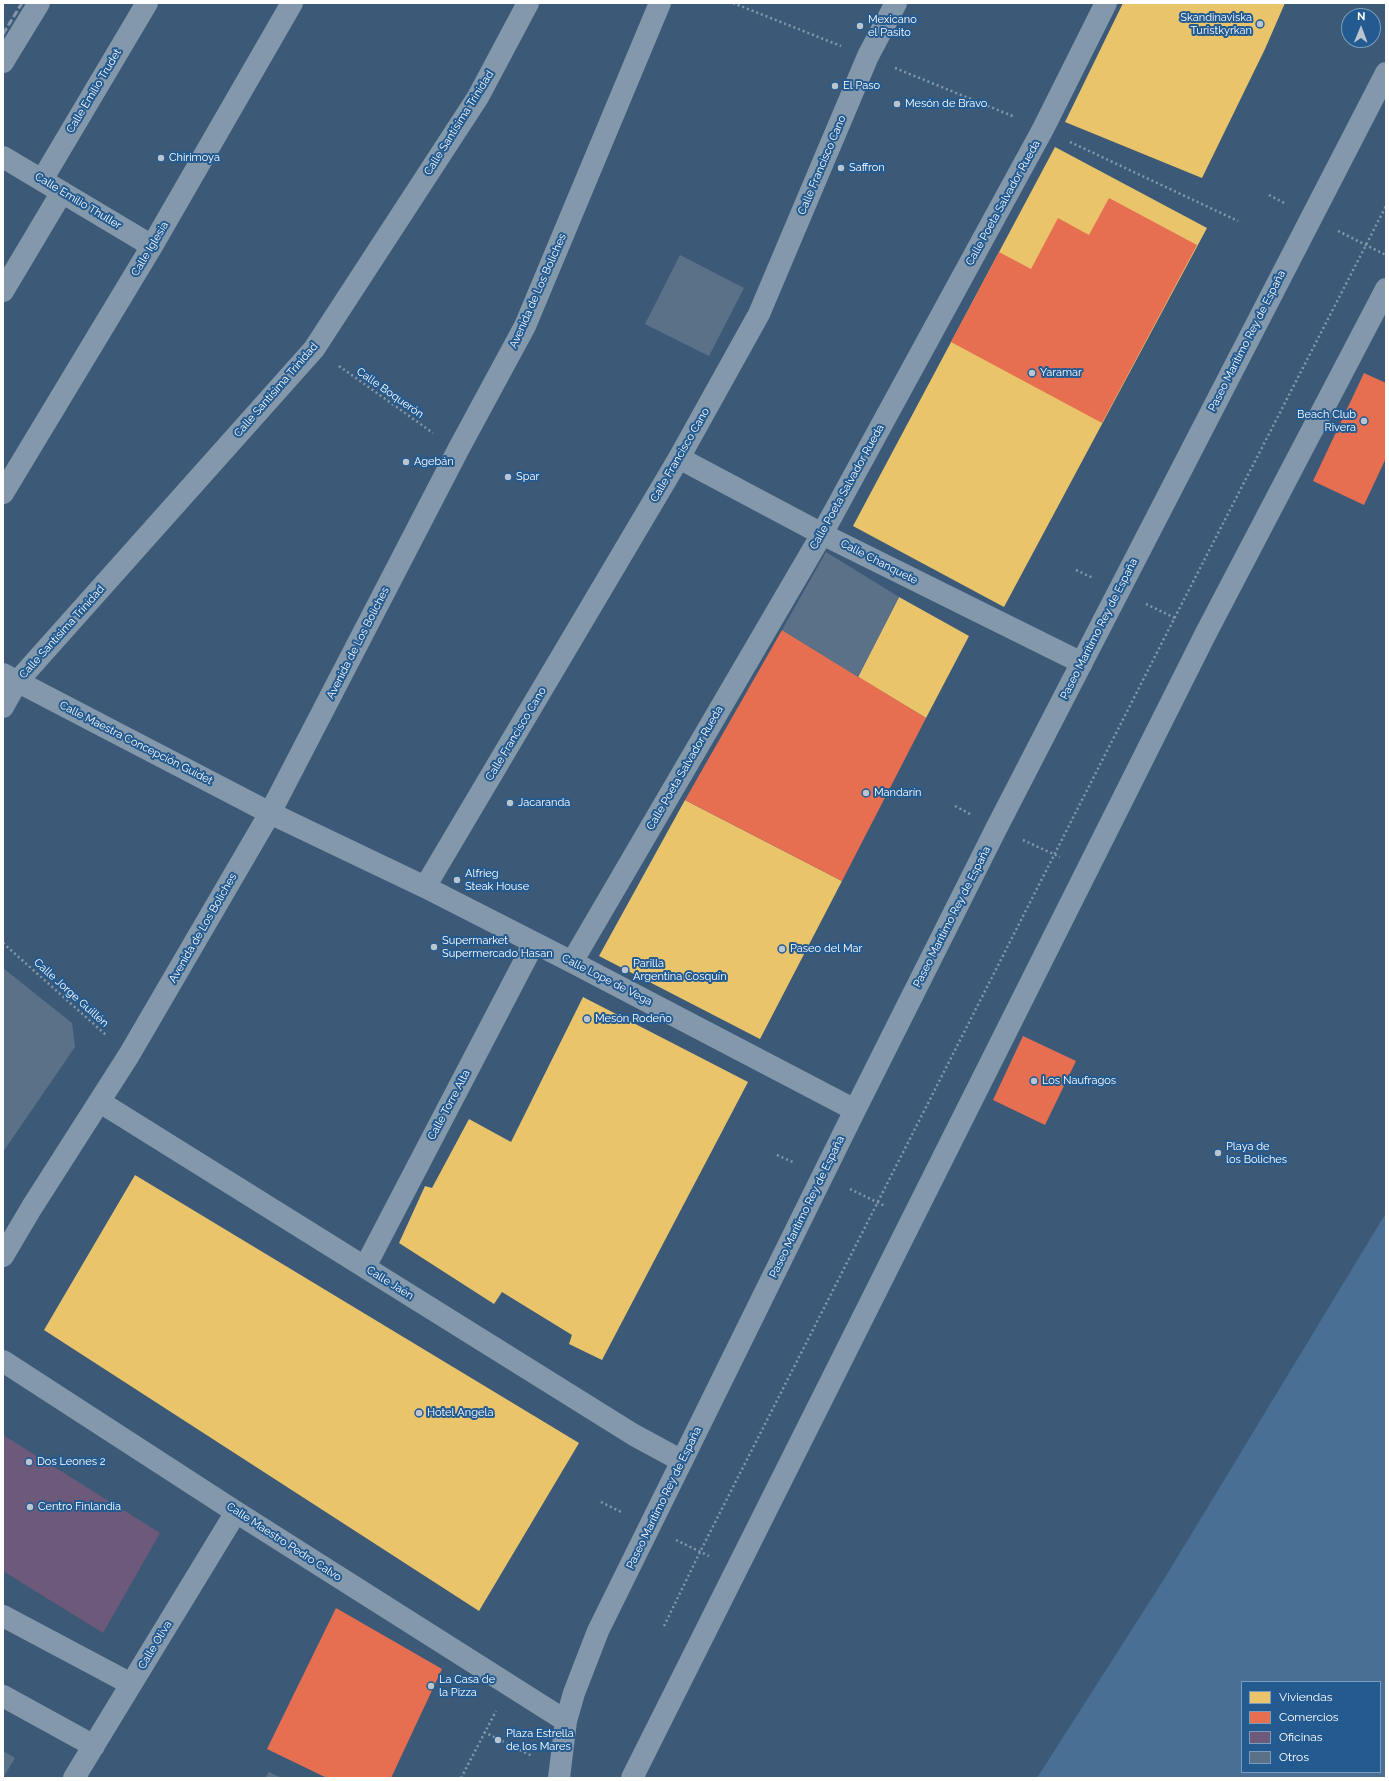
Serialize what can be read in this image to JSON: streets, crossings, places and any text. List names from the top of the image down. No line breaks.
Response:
{"streets":{"street":["Calle Emilio Trudet","Calle Santísima Trinidad","Calle Francisco Cano","Calle Emilio Thuller","Calle Poeta Salvador Rueda","Calle Iglesia","Avenida de Los Boliches","Paseo Marítimo Rey de España","Calle Chanquete","Calle Maestra Concepción Guidet","Calle Lope de Vega","Calle Torre Alta","Calle Jaén","Calle Maestro Pedro Calvo","Calle Oliva"],"path":["Calle Boquerón","Calle Jorge Guillén"]},"crossings":[["Calle Emilio Trudet","Calle Emilio Thuller"],["Calle Santísima Trinidad","Calle Boquerón"],["Calle Santísima Trinidad","Calle Maestra Concepción Guidet"],["Calle Francisco Cano","Calle Chanquete"],["Calle Francisco Cano","Calle Lope de Vega"],["Calle Emilio Thuller","Calle Iglesia"],["Calle Poeta Salvador Rueda","Calle Chanquete"],["Calle Poeta Salvador Rueda","Calle Lope de Vega"],["Avenida de Los Boliches","Calle Boquerón"],["Avenida de Los Boliches","Calle Maestra Concepción Guidet"],["Avenida de Los Boliches","Calle Lope de Vega"],["Avenida de Los Boliches","Calle Jorge Guillén"],["Avenida de Los Boliches","Calle Jaén"],["Paseo Marítimo Rey de España","Calle Chanquete"],["Paseo Marítimo Rey de España","Calle Lope de Vega"],["Paseo Marítimo Rey de España","Calle Jaén"],["Paseo Marítimo Rey de España","Calle Maestro Pedro Calvo"],["Calle Maestra Concepción Guidet","Calle Lope de Vega"],["Calle Lope de Vega","Calle Torre Alta"],["Calle Torre Alta","Calle Jaén"],["Calle Maestro Pedro Calvo","Calle Oliva"]],"places":["Skandinaviska Turistkyrkan","Mexicano el Pasito","El Paso","Mesón de Bravo","Chirimoya","Saffron","Yaramar","Beach Club Rivera","Agebán","Spar","Mandarín","Jacaranda","Alfrieg Steak House","Supermarket Supermercado Hasan","Paseo del Mar","Parilla Argentina Cosquín","Mesón Rodeño","Los Naufragos","Playa de los Boliches","Hotel Angela","Dos Leones 2","Centro Finlandia","La Casa de la Pizza","Plaza Estrella de los Mares"],"legend":["Viviendas","Comercios","Oficinas","Otros"],"north":"top"}
